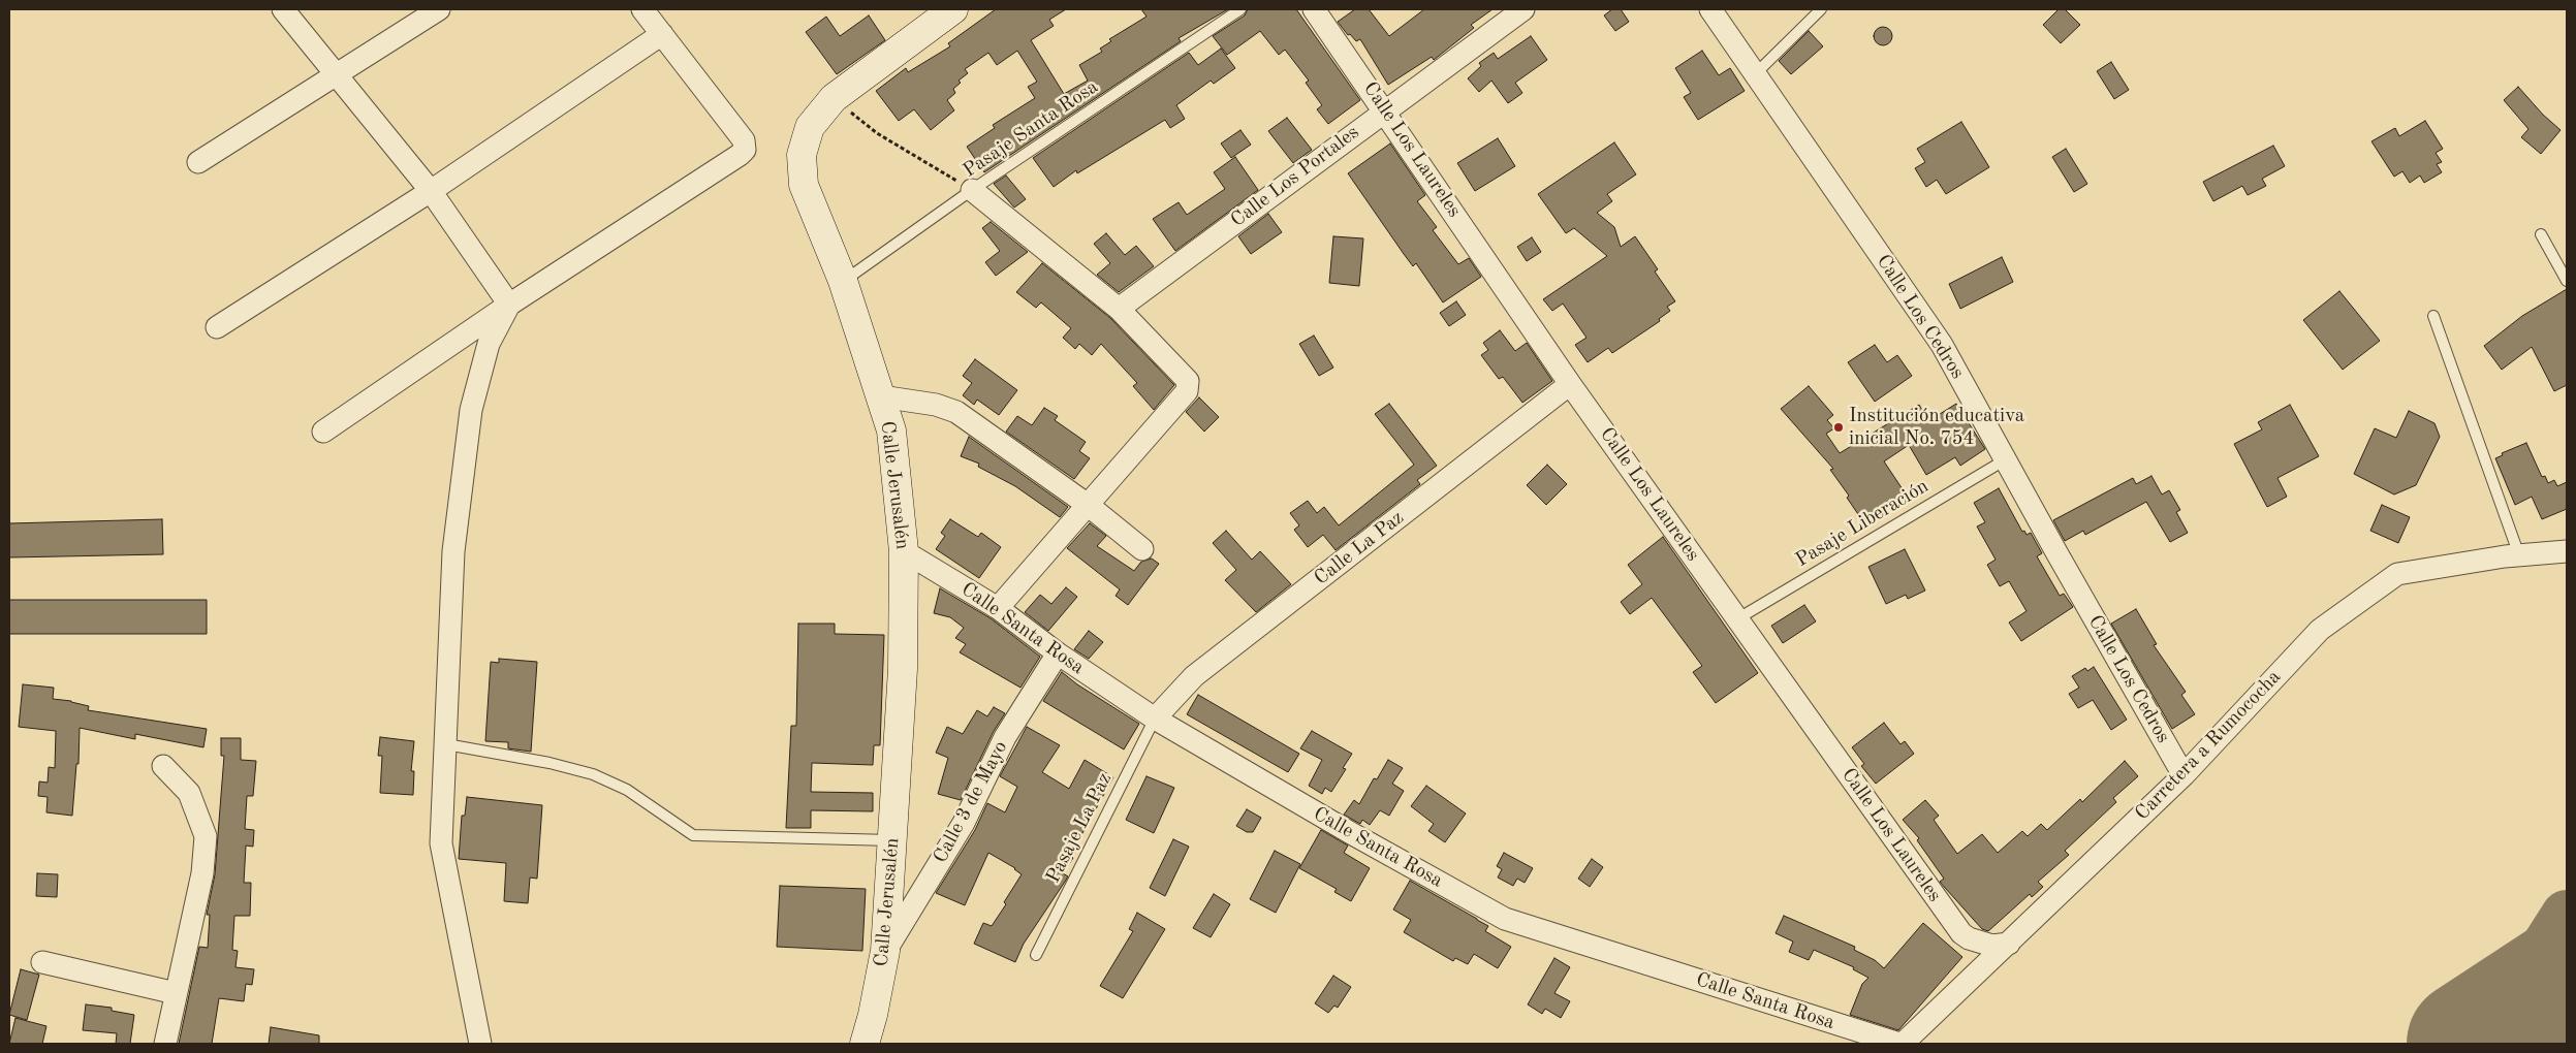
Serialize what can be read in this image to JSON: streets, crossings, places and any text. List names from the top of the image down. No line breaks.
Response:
{"streets":{"street":["Calle Los Laureles","Calle Los Portales","Calle Los Cedros","Calle Jerusalén","Calle La Paz","Calle Santa Rosa","Carretera a Rumococha","Calle 3 de Mayo"],"lane":["Pasaje Santa Rosa","Pasaje Liberación","Pasaje La Paz"]},"crossings":[["Pasaje Santa Rosa","Calle Jerusalén"],["Calle Los Laureles","Calle Los Portales"],["Calle Los Laureles","Pasaje Liberación"],["Calle Los Laureles","Calle La Paz"],["Calle Los Laureles","Carretera a Rumococha"],["Calle Los Cedros","Pasaje Liberación"],["Calle Los Cedros","Carretera a Rumococha"],["Calle Jerusalén","Calle Santa Rosa"],["Calle Jerusalén","Calle 3 de Mayo"],["Calle La Paz","Calle Santa Rosa"],["Calle La Paz","Pasaje La Paz"],["Calle Santa Rosa","Carretera a Rumococha"],["Calle Santa Rosa","Calle 3 de Mayo"],["Calle Santa Rosa","Pasaje La Paz"]],"places":["Institución educativa inicial No. 754"]}
